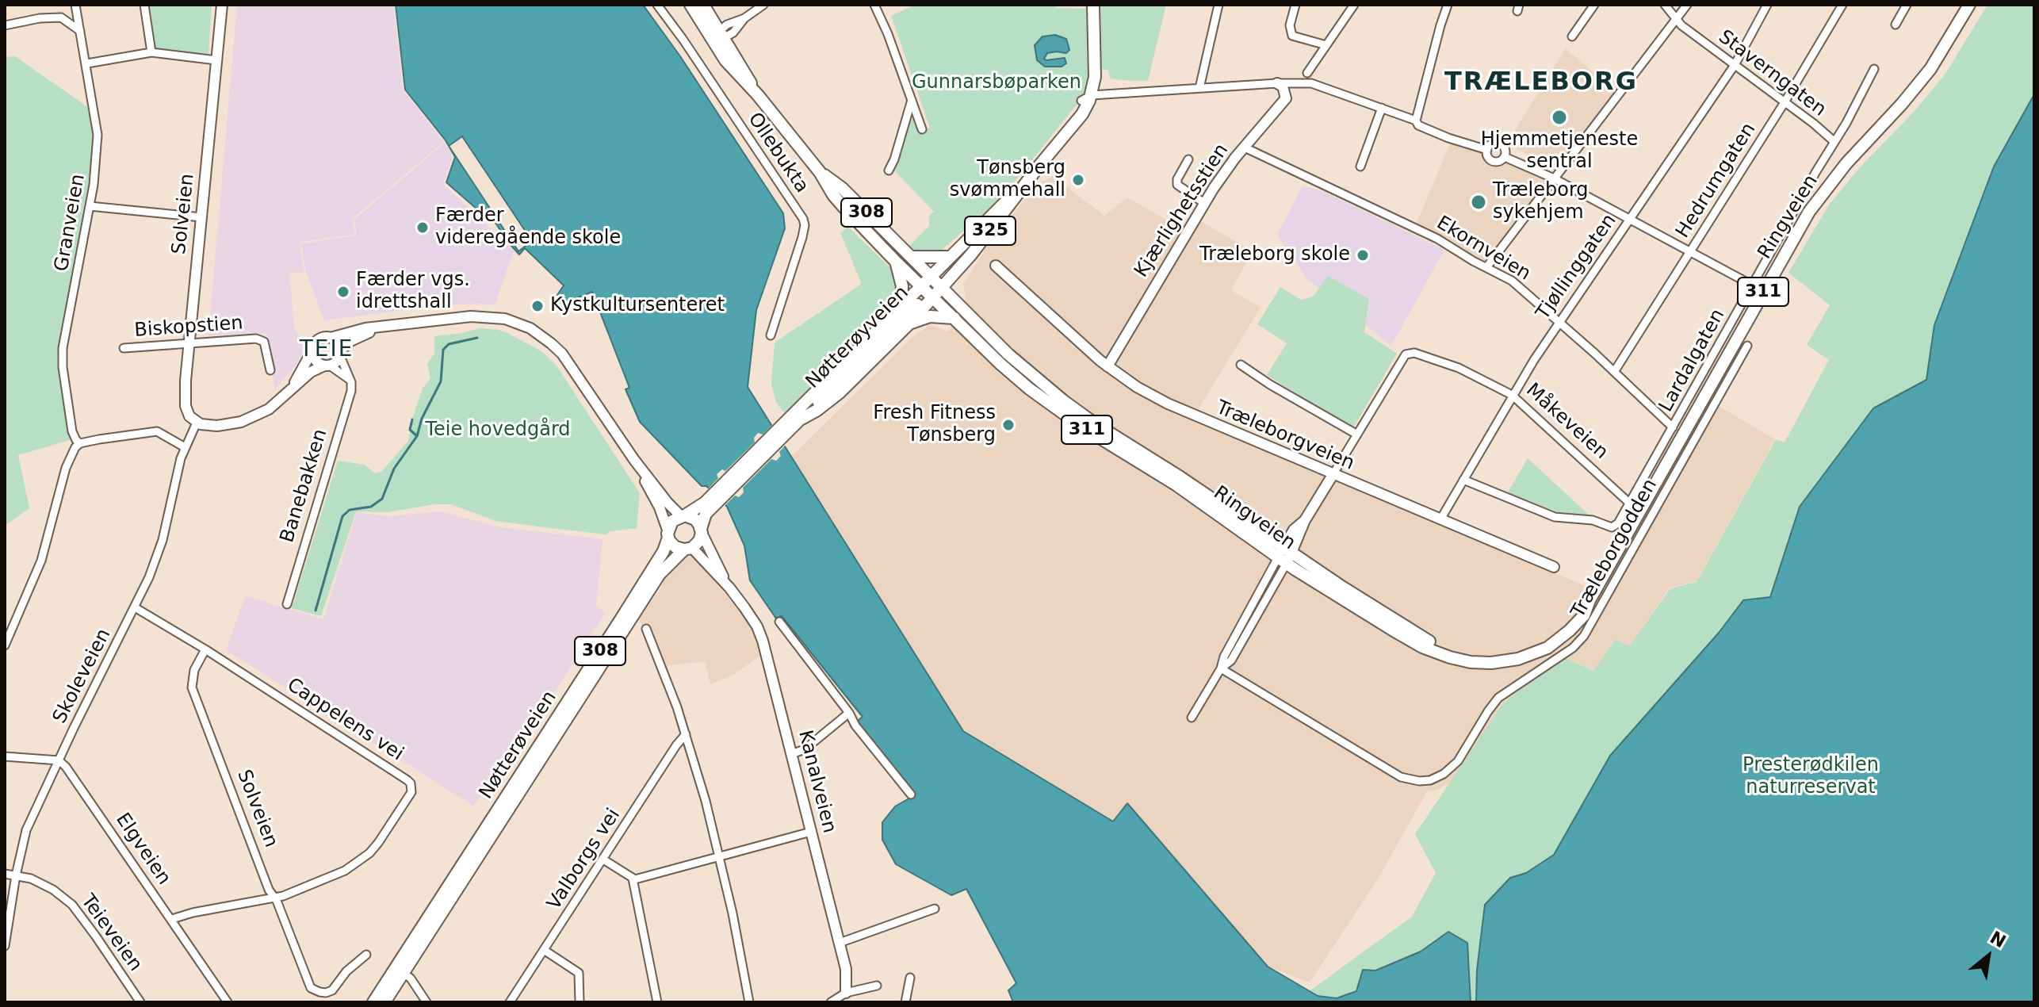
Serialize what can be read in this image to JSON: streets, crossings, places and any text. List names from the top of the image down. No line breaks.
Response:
{"streets":{"main road":["308","Ringveien","325","311","Nøtterøyveien","Nøtterøveien"],"street":["Staverngaten","Ollebukta","Hedrumgaten","Kjærlighetsstien","Solveien","Granveien","Ekornveien","Tjøllinggaten","Biskopstien","Lardalgaten","Måkeveien","Træleborgveien","Banebakken","Træleborgodden","Skoleveien","Cappelens vei","Kanalveien","Elgveien","Valborgs vei","Teieveien"]},"crossings":[["Staverngaten","Hedrumgaten"],["Staverngaten","Tjøllinggaten"],["Staverngaten","Lardalgaten"],["Hedrumgaten","Ekornveien"],["Kjærlighetsstien","Ekornveien"],["Kjærlighetsstien","Træleborgveien"],["308","Ringveien"],["308","325"],["308","Nøtterøyveien"],["308","Nøtterøveien"],["308","Kanalveien"],["Solveien","Biskopstien"],["Solveien","Skoleveien"],["Solveien","Cappelens vei"],["Ringveien","325"],["Ringveien","Nøtterøyveien"],["Ringveien","Måkeveien"],["325","Nøtterøyveien"],["Ekornveien","Tjøllinggaten"],["Ekornveien","Lardalgaten"],["Tjøllinggaten","Lardalgaten"],["Tjøllinggaten","Måkeveien"],["Tjøllinggaten","Træleborgveien"],["Lardalgaten","Måkeveien"],["Måkeveien","Træleborgveien"],["Skoleveien","Elgveien"],["Skoleveien","Teieveien"],["Cappelens vei","Elgveien"],["Nøtterøveien","Kanalveien"]],"districts":["TRÆLEBORG","TEIE"],"parks":["Gunnarsbøparken","Teie hovedgård","Presterødkilen naturreservat"],"places":["Hjemmetjeneste sentral","Tønsberg svømmehall","Træleborg sykehjem","Færder videregående skole","Træleborg skole","Færder vgs. idrettshall","Kystkultursenteret","Fresh Fitness Tønsberg"],"north":"top right"}
